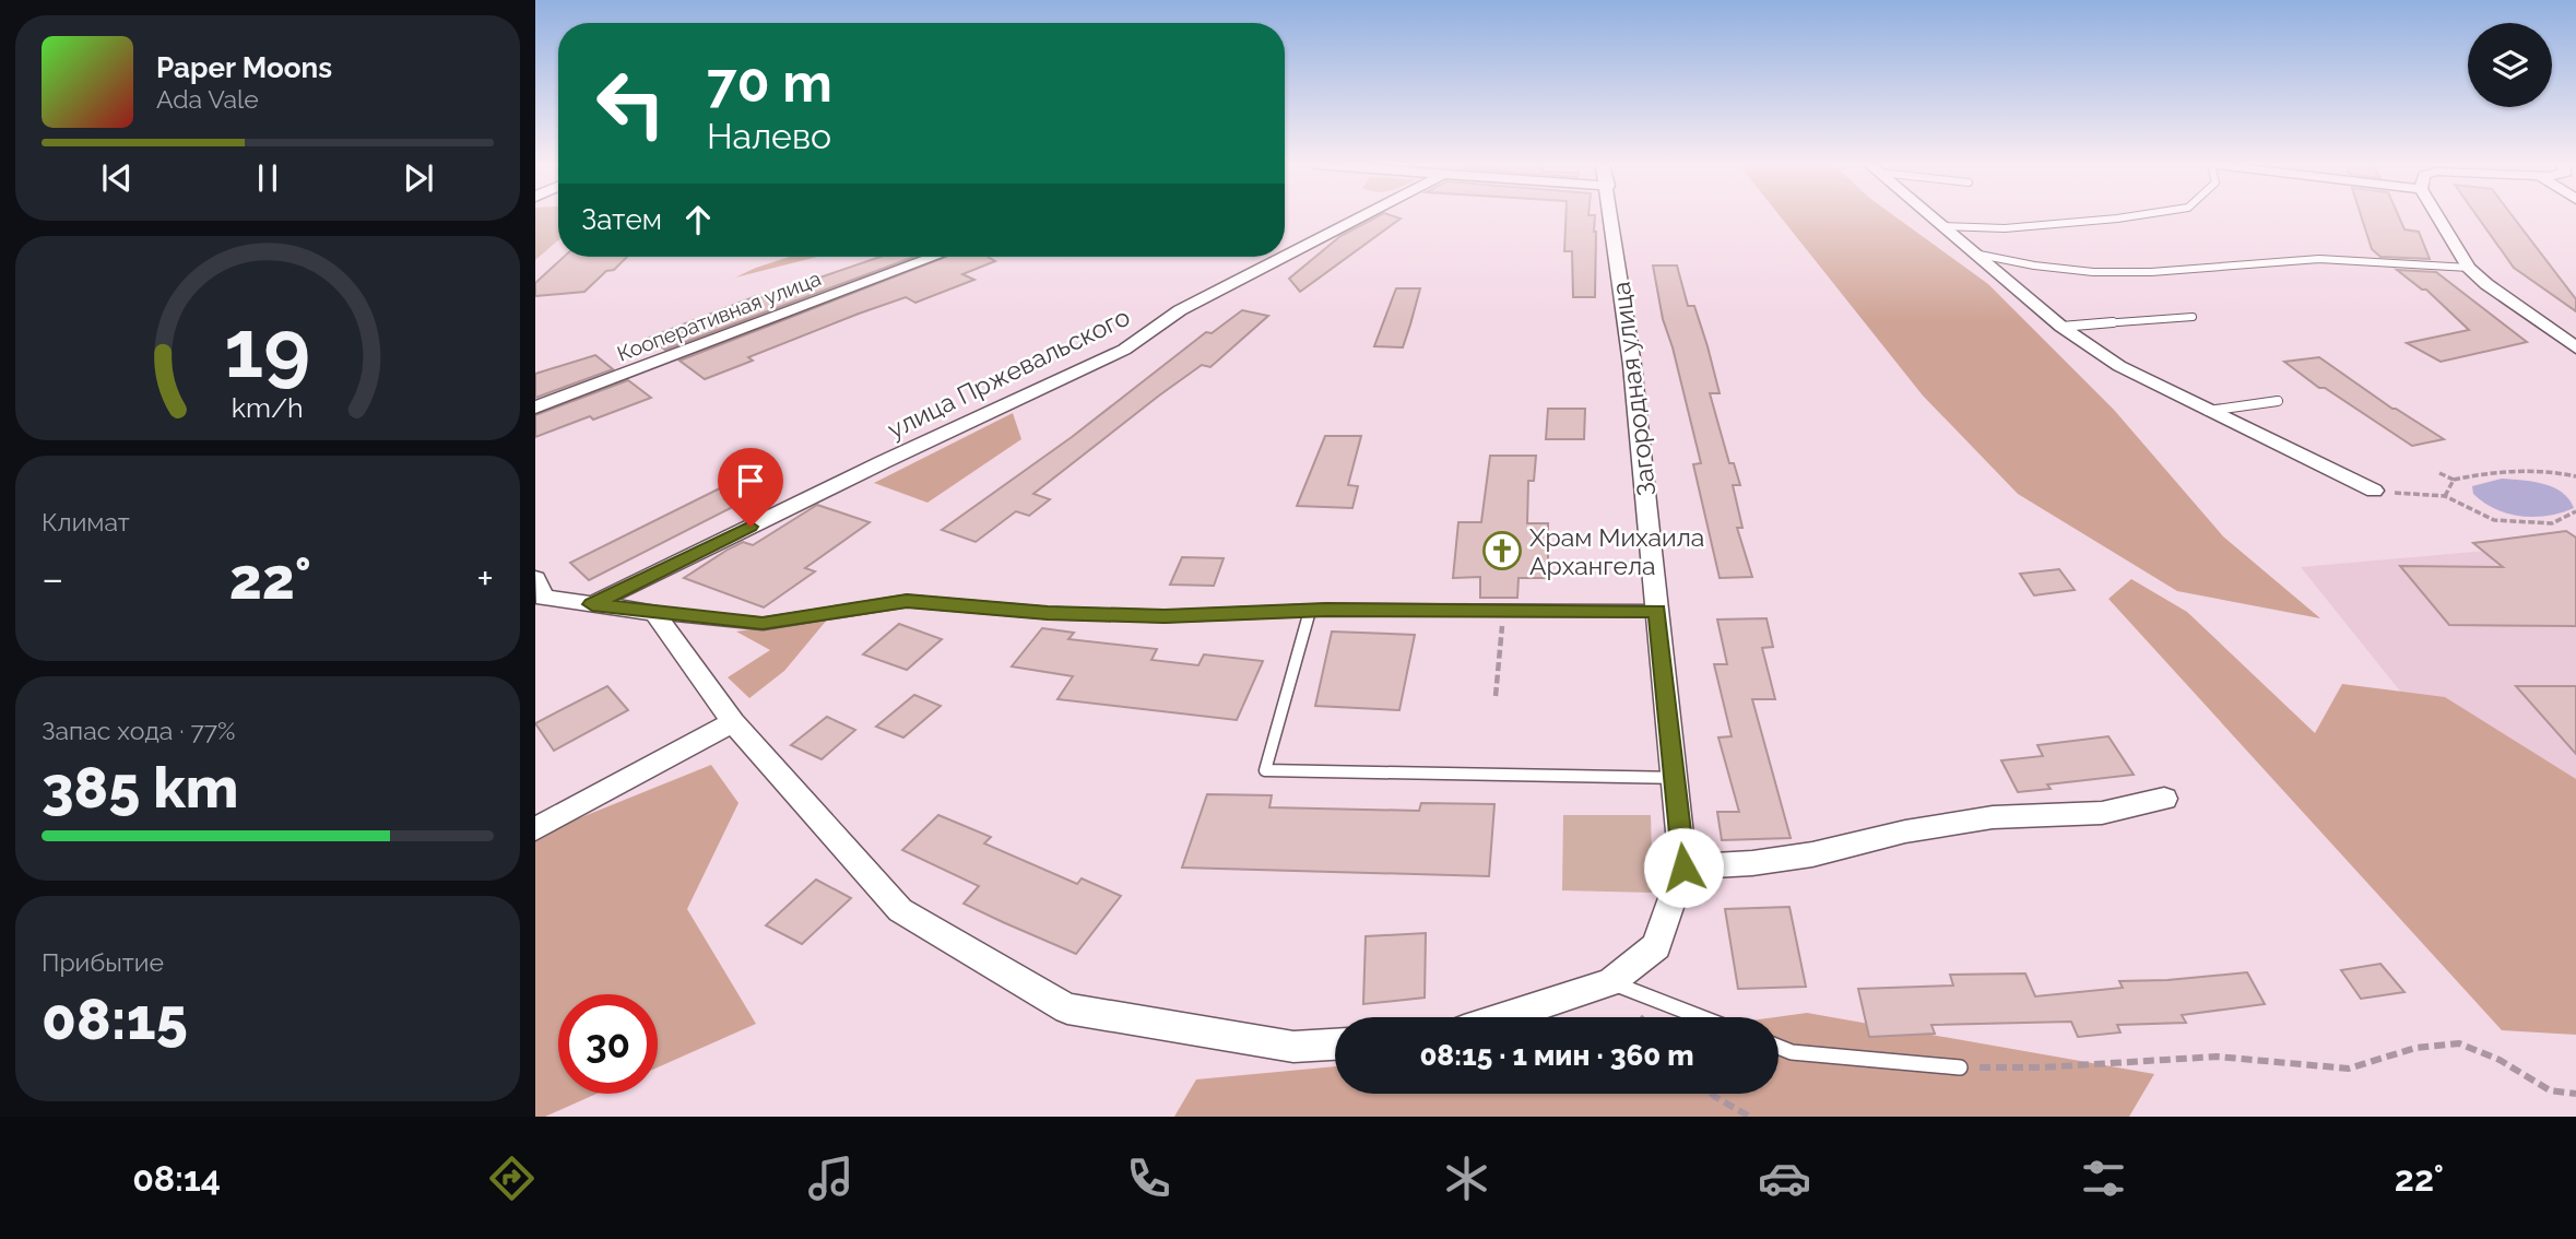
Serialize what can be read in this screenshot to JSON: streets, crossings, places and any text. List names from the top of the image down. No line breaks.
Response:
{"streets":{"street":["Кооперативная улица","улица Пржевальского","Загородная улица"]},"places":{"church":["Храм Михаила Архангела"]},"page":{"turn":["70 m","Налево"],"song":["Paper Moons","Ada Vale"],"then":"Затем","tile":["Климат",["Запас хода · 77%","385 km"],["Прибытие","08:15"]],"heat":["−","22°","+"],"limit":"30","trip":"08:15 · 1 мин · 360 m","tabs":["08:14","22°"],"gauge":["19","km/h"]}}
